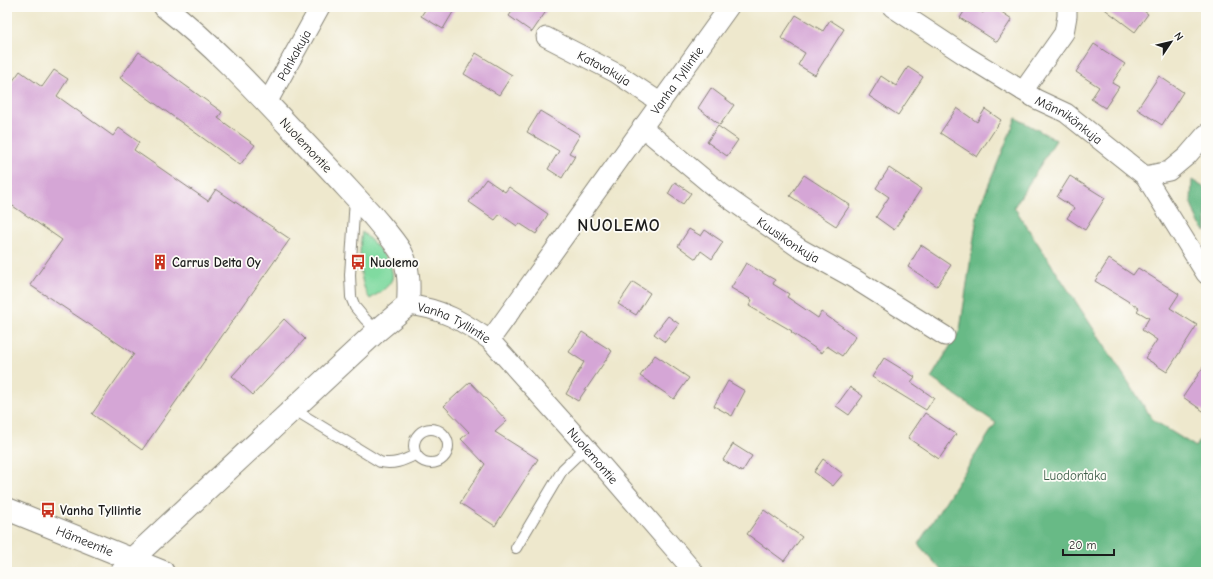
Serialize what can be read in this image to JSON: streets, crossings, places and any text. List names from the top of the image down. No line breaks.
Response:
{"streets":{"main road":["Vanha Tyllintie","Nuolemontie","Hämeentie"],"street":["Pahkakuja","Katavakuja","Männikönkuja","Kuusikonkuja"]},"crossings":[["Pahkakuja","Nuolemontie"],["Katavakuja","Vanha Tyllintie"],["Vanha Tyllintie","Nuolemontie"],["Vanha Tyllintie","Kuusikonkuja"],["Vanha Tyllintie","Hämeentie"]],"districts":["NUOLEMO"],"parks":["Luodontaka"],"places":{"building":["Carrus Delta Oy"],"bus stop":["Nuolemo","Vanha Tyllintie"]},"scale_bar":"20 m","north":"top right"}
